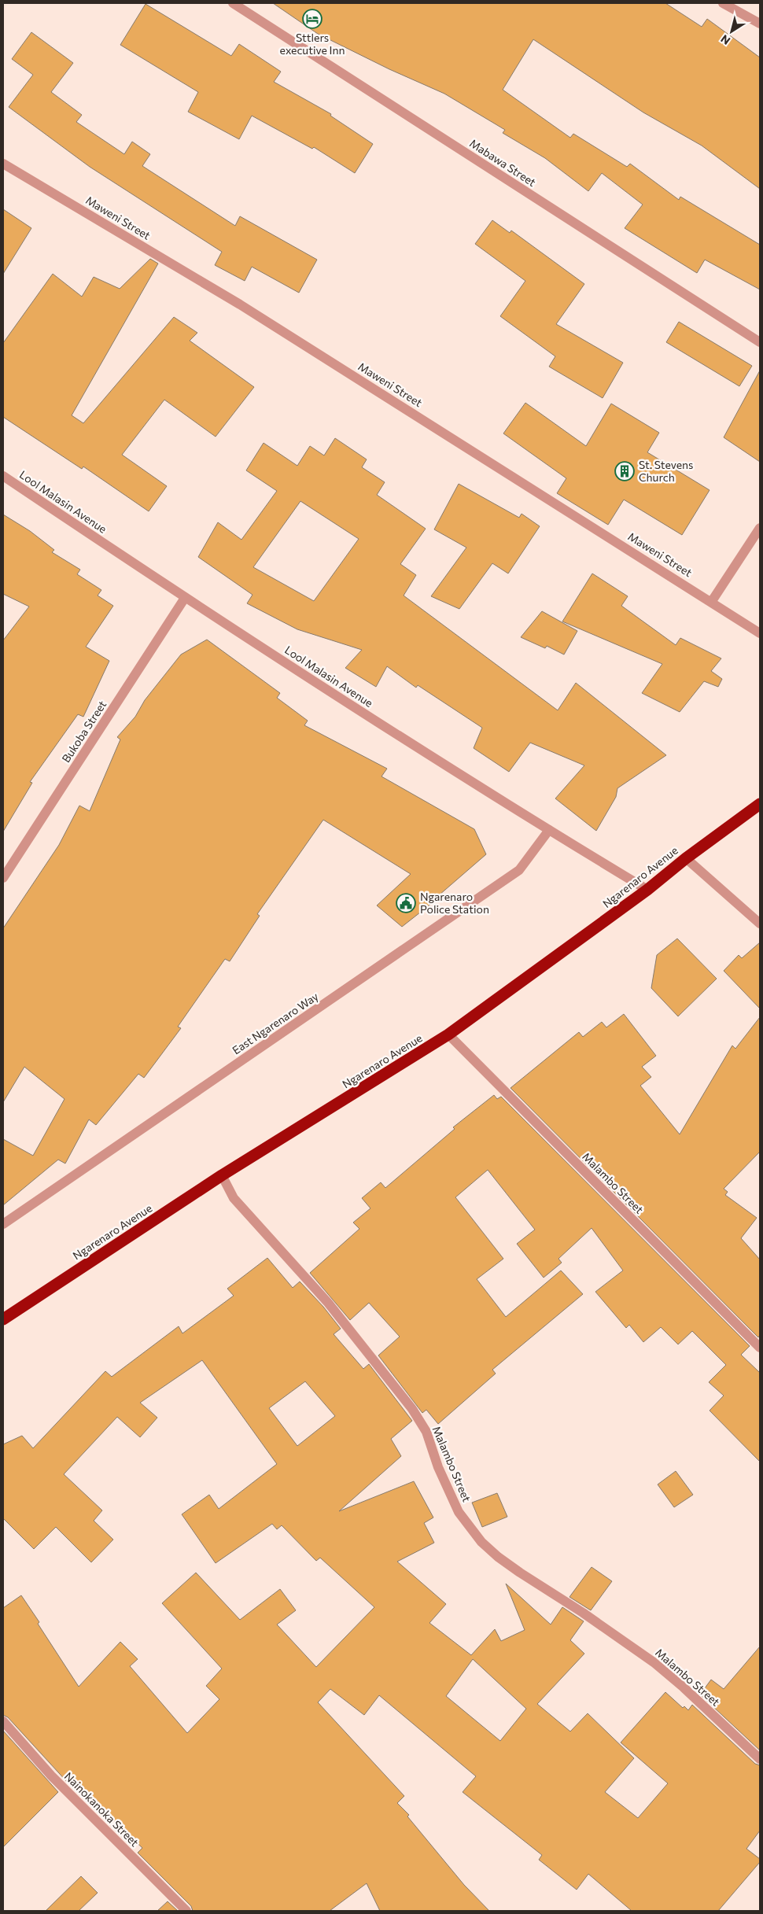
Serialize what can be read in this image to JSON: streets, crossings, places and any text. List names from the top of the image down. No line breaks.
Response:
{"streets":{"highway":["Ngarenaro Avenue"],"street":["Mabawa Street","Maweni Street","Lool Malasin Avenue","Bukoba Street","East Ngarenaro Way","Malambo Street","Nainokanoka Street"]},"crossings":[["Lool Malasin Avenue","Bukoba Street"],["Lool Malasin Avenue","Ngarenaro Avenue"],["Lool Malasin Avenue","East Ngarenaro Way"],["Ngarenaro Avenue","Malambo Street"]],"places":{"hotel":["Sttlers executive Inn"],"building":["St. Stevens Church"],"public building":["Ngarenaro Police Station"]},"north":"bottom left"}
